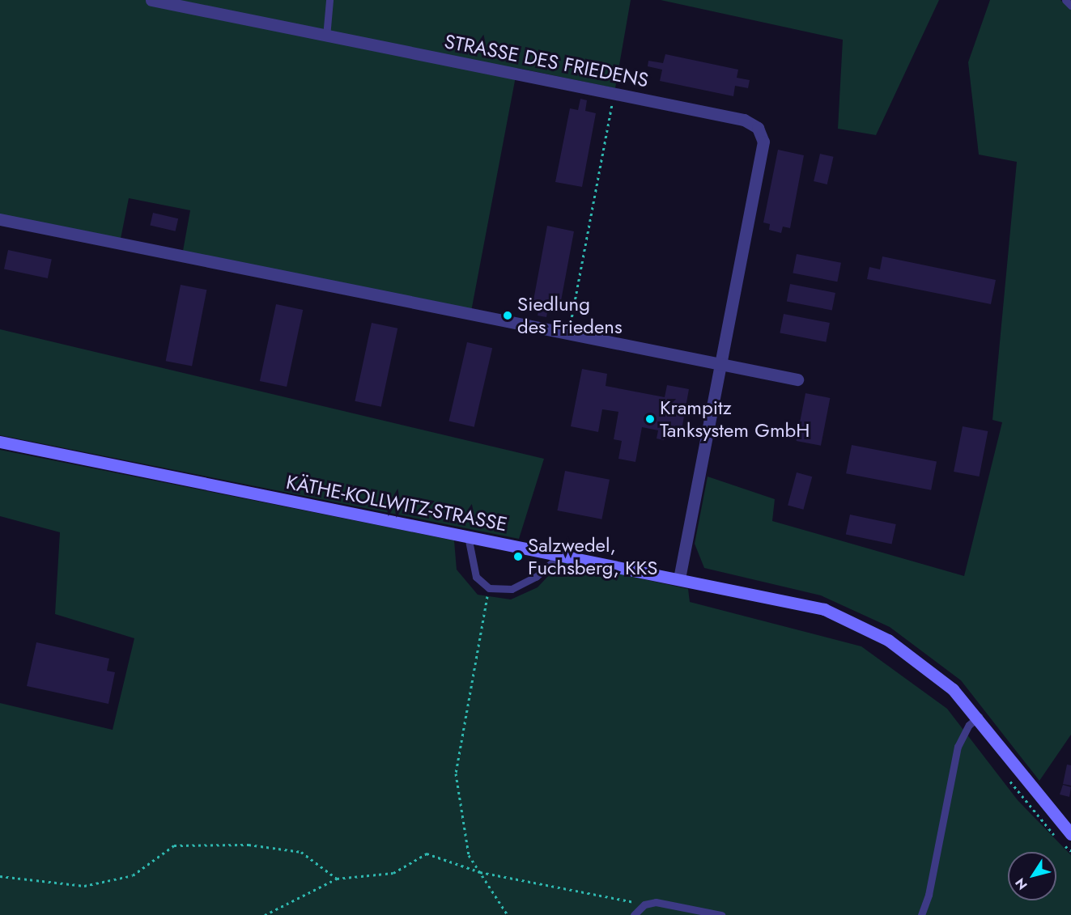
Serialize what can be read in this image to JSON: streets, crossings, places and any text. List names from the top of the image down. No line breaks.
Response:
{"streets":{"main road":["KÄTHE-KOLLWITZ-STRASSE"],"street":["STRASSE DES FRIEDENS"]},"places":["Siedlung des Friedens","Krampitz Tanksystem GmbH","Salzwedel, Fuchsberg, KKS"],"north":"bottom left"}
